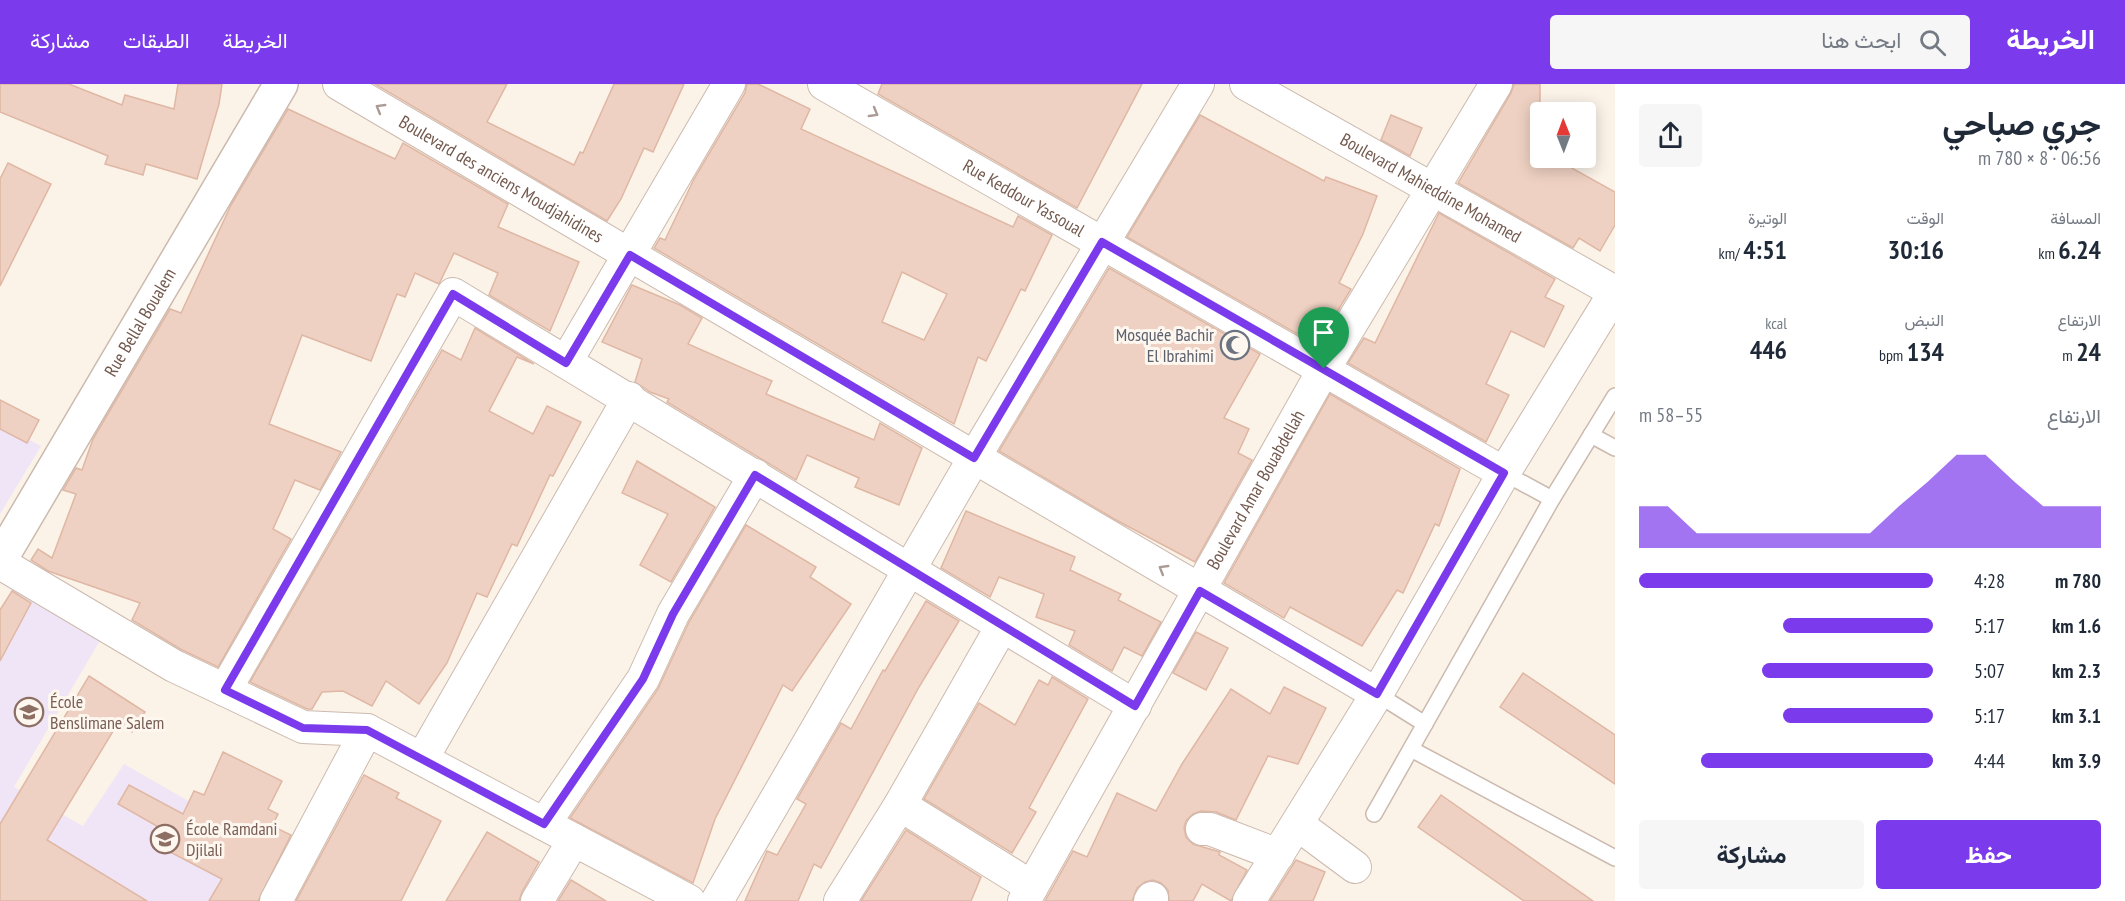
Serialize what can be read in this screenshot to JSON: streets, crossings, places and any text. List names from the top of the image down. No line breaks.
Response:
{"streets":{"street":["Boulevard des anciens Moudjahidines","Boulevard Mahieddine Mohamed","Rue Keddour Yassoual","Rue Bellal Boualem","Boulevard Amar Bouabdellah"]},"crossings":[["Boulevard des anciens Moudjahidines","Boulevard Amar Bouabdellah"],["Boulevard Mahieddine Mohamed","Boulevard Amar Bouabdellah"],["Rue Keddour Yassoual","Boulevard Amar Bouabdellah"]],"one_way":["Rue Keddour Yassoual"],"places":{"mosque":["Mosquée Bachir El Ibrahimi"],"school or university":["École Benslimane Salem","École Ramdani Djilali"]},"north":"top","page":{"header":"الخريطة","search":"ابحث هنا","nav":["الخريطة","الطبقات","مشاركة"],"heading":["جري صباحي","06:56 · 8 × 780 m"],"stats":[["المسافة","6.24 km"],["الوقت","30:16"],["الوتيرة","4:51 /km"],["الارتفاع","24 m"],["النبض","134 bpm"],["kcal","446"]],"chart":["الارتفاع","55–58 m"],"list":[{"name":"780 m","note":"4:28"},{"name":"1.6 km","note":"5:17"},{"name":"2.3 km","note":"5:07"},{"name":"3.1 km","note":"5:17"},{"name":"3.9 km","note":"4:44"}],"buttons":["حفظ","مشاركة"]}}
